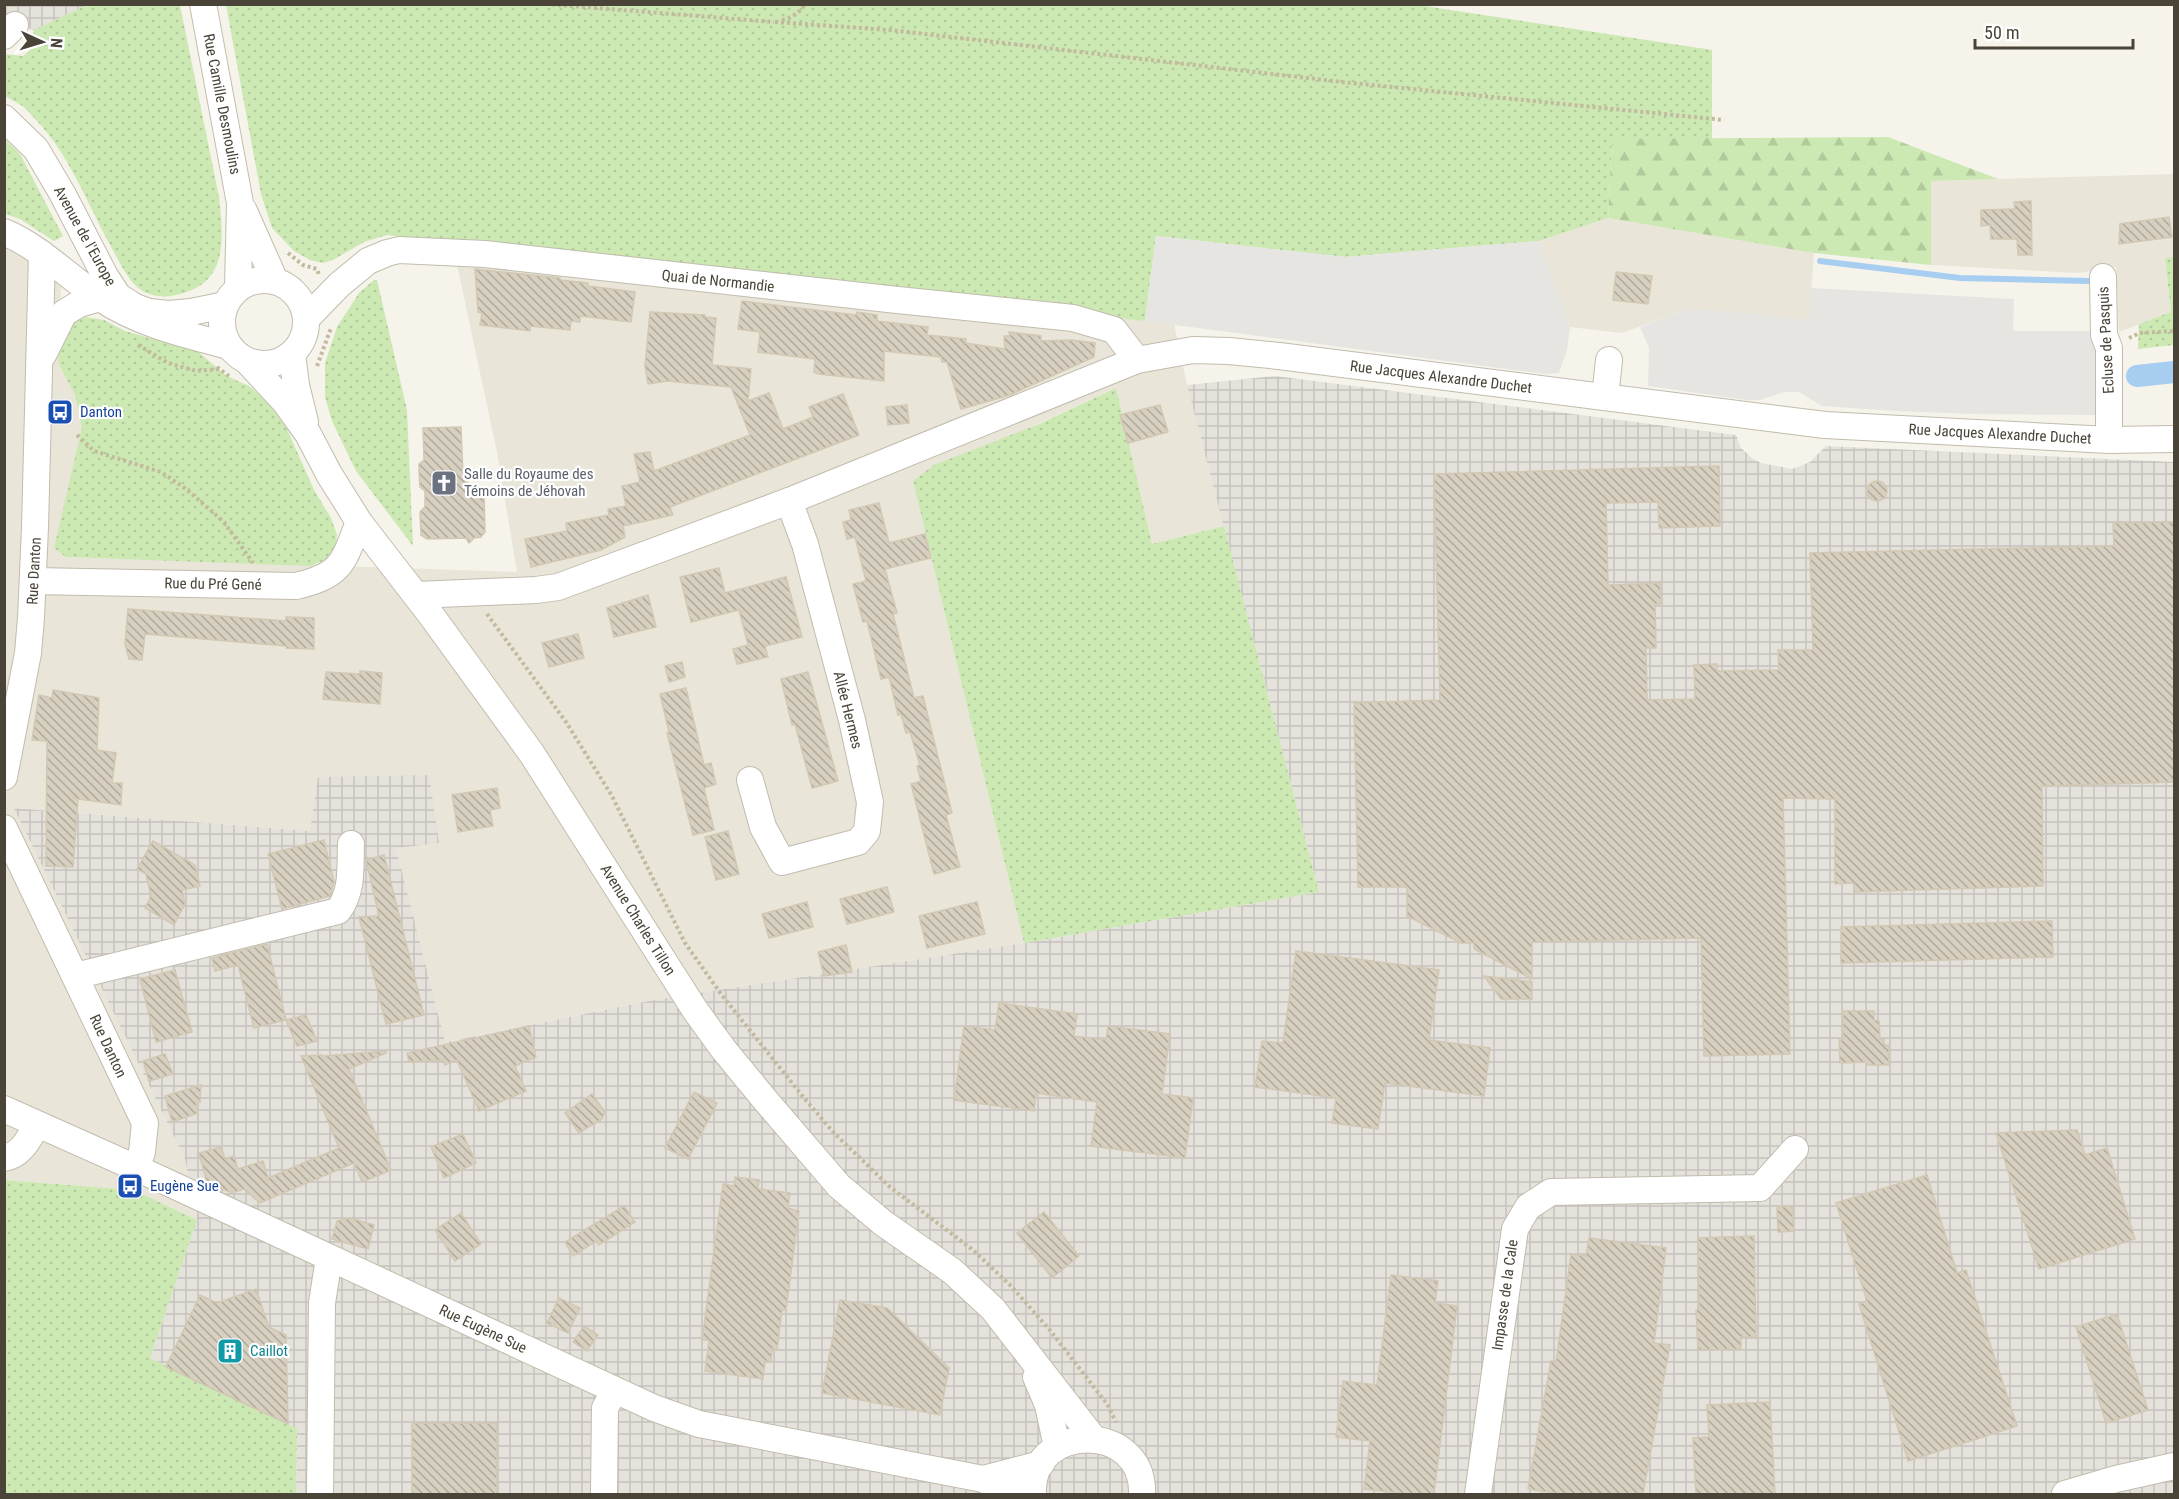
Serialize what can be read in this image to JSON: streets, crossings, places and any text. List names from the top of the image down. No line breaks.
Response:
{"streets":{"street":["Rue Camille Desmoulins","Avenue de l'Europe","Quai de Normandie","Ecluse de Pasquis","Rue Jacques Alexandre Duchet","Rue Danton","Rue du Pré Gené","Allée Hermes","Avenue Charles Tillon","Impasse de la Cale","Rue Eugène Sue"]},"crossings":[["Rue Camille Desmoulins","Avenue de l'Europe"],["Rue Camille Desmoulins","Quai de Normandie"],["Rue Camille Desmoulins","Avenue Charles Tillon"],["Avenue de l'Europe","Quai de Normandie"],["Avenue de l'Europe","Avenue Charles Tillon"],["Quai de Normandie","Rue Jacques Alexandre Duchet"],["Quai de Normandie","Avenue Charles Tillon"],["Ecluse de Pasquis","Rue Jacques Alexandre Duchet"],["Rue Jacques Alexandre Duchet","Allée Hermes"],["Rue Jacques Alexandre Duchet","Avenue Charles Tillon"],["Rue Danton","Rue du Pré Gené"],["Rue Danton","Rue Eugène Sue"],["Rue du Pré Gené","Avenue Charles Tillon"],["Avenue Charles Tillon","Rue Eugène Sue"]],"places":{"bus stop":["Danton","Eugène Sue"],"church":["Salle du Royaume des Témoins de Jéhovah"],"building":["Caillot"]},"scale_bar":"50 m","north":"right"}
